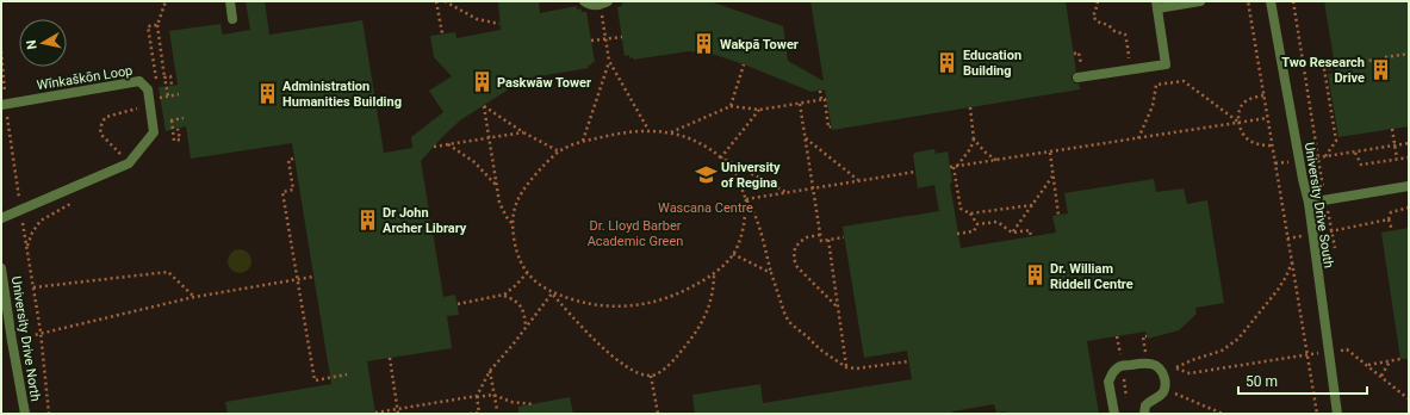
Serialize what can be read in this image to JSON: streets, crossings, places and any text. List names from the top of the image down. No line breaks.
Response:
{"streets":{"street":["Wīnkaškōn Loop","University Drive South","University Drive North"]},"parks":["Wascana Centre","Dr. Lloyd Barber Academic Green"],"places":{"building":["Wakpā Tower","Education Building","Two Research Drive","Paskwāw Tower","Administration Humanities Building","Dr John Archer Library","Dr. William Riddell Centre"],"school or university":["University of Regina"]},"scale_bar":"50 m","north":"left"}
